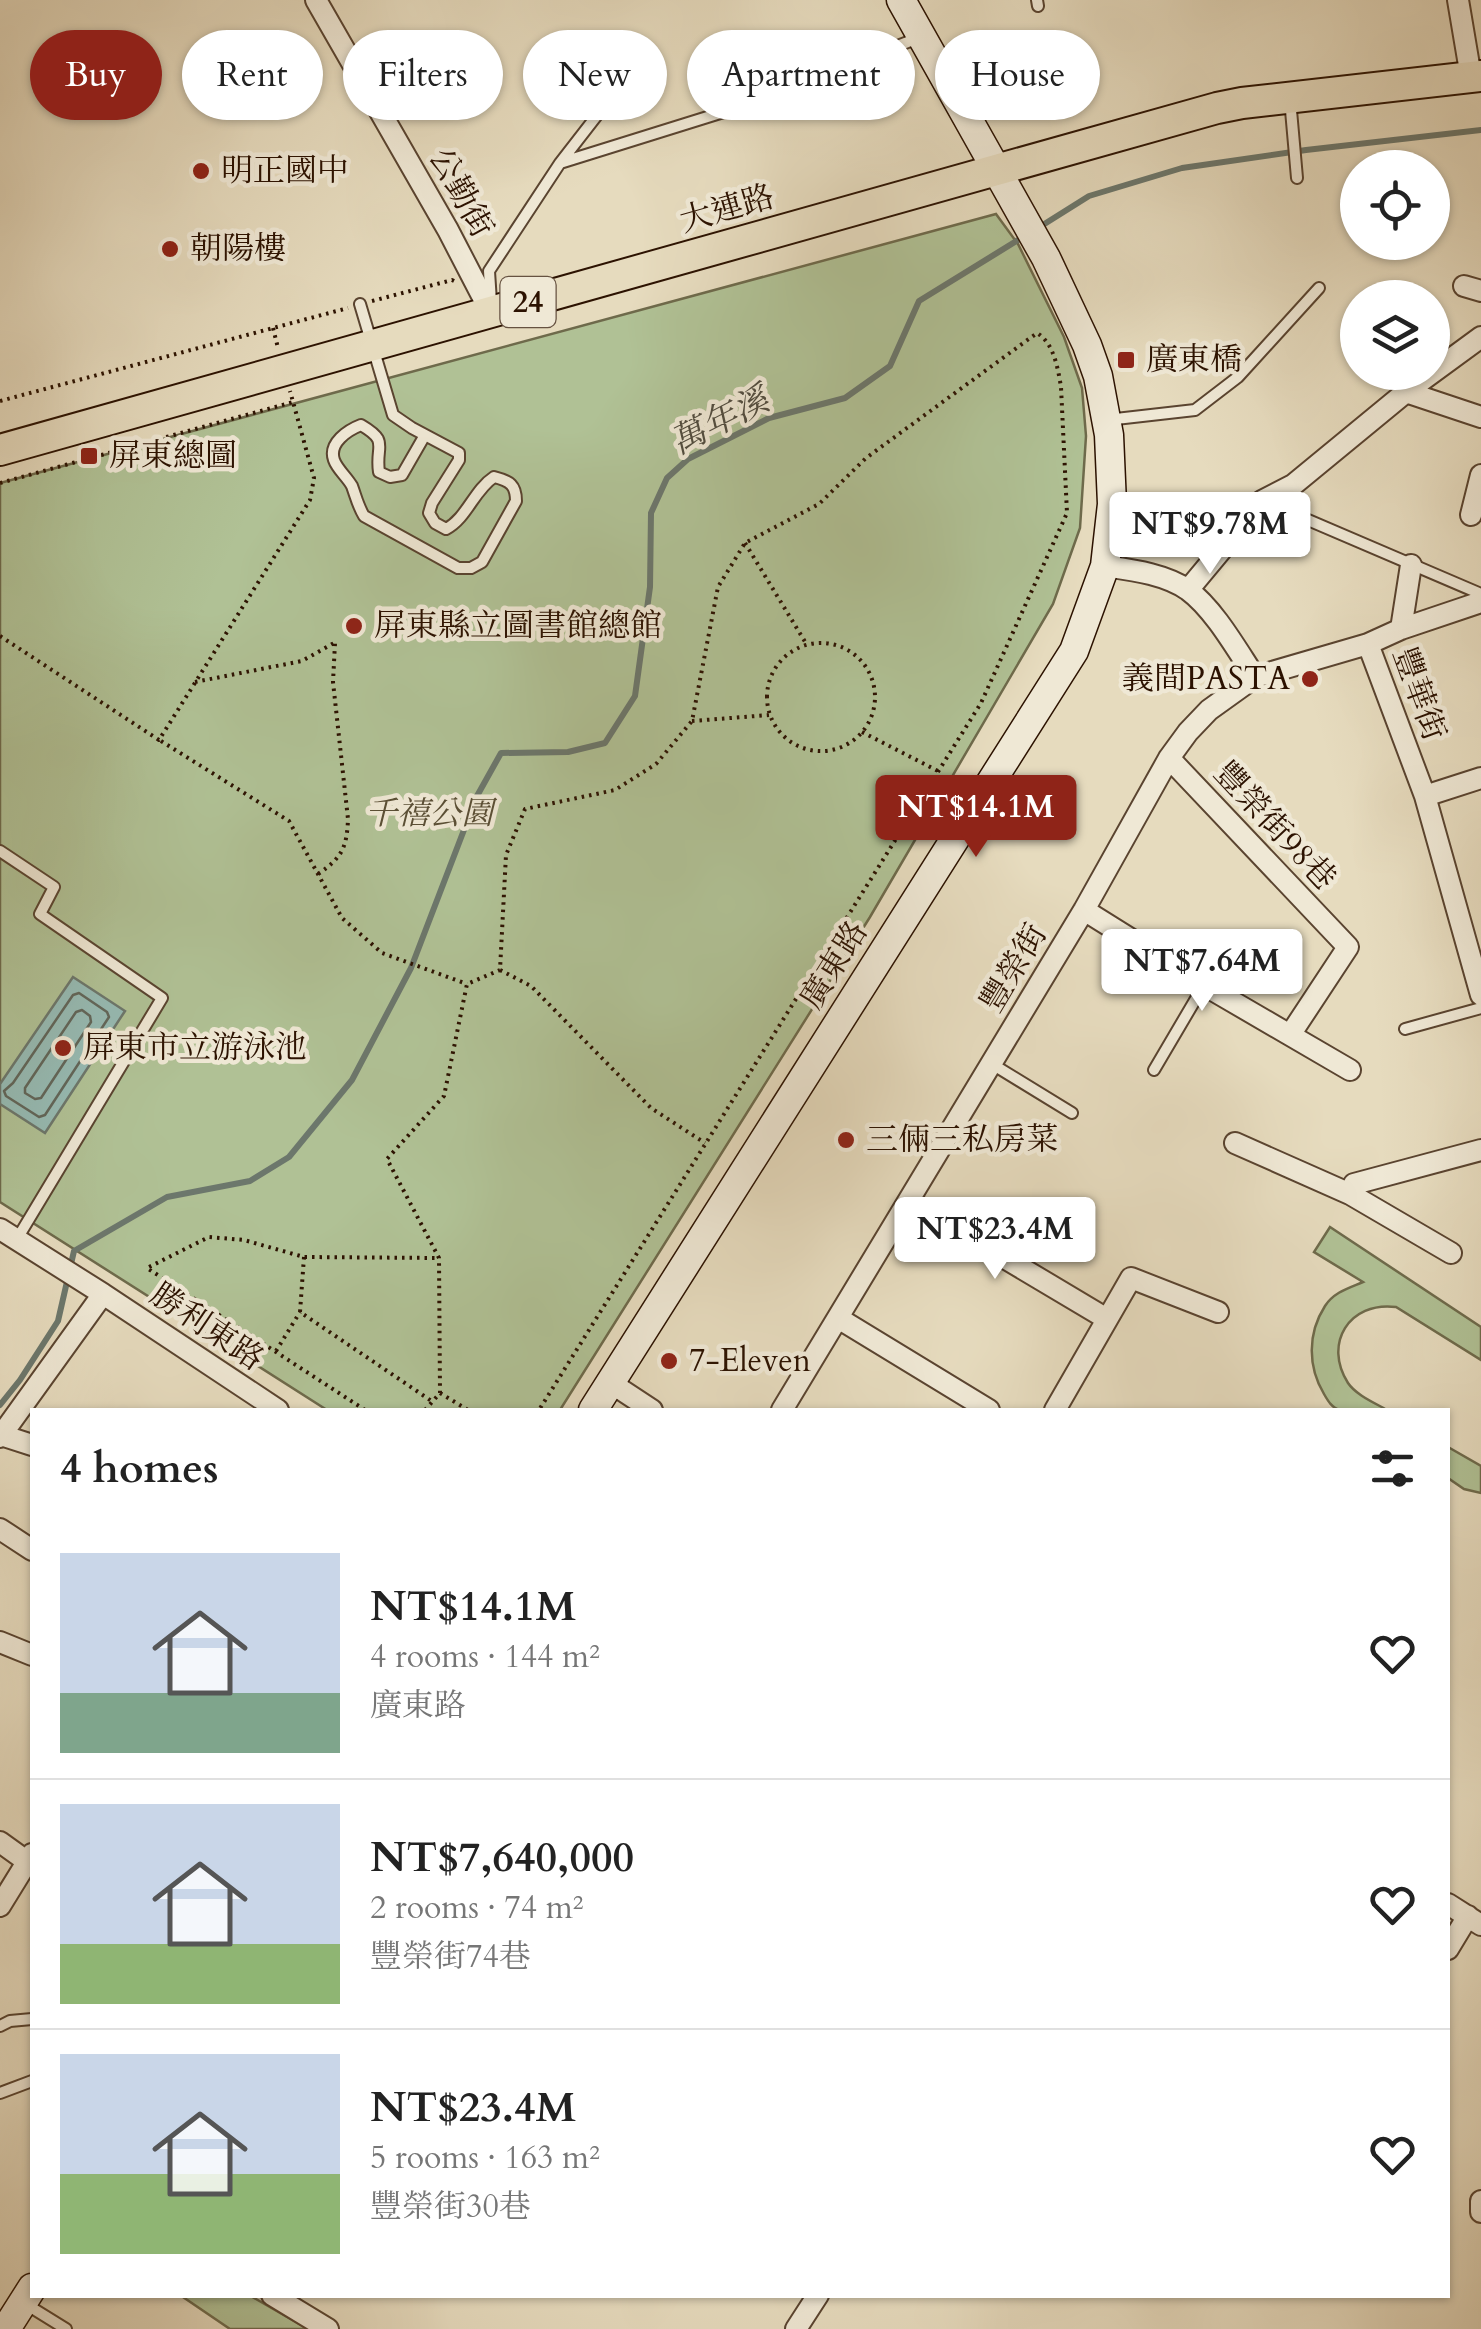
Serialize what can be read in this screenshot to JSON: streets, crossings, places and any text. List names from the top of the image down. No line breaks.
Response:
{"streets":{"main road":["大連路","24"],"street":["公勤街","豐華街","豐榮街98巷","廣東路","豐榮街","勝利東路"]},"crossings":[["公勤街","大連路"],["大連路","廣東路"],["豐華街","豐榮街"],["豐榮街98巷","豐榮街"]],"water":["萬年溪"],"parks":["千禧公園"],"places":{"other":["明正國中","朝陽樓","屏東縣立圖書館總館","義間PASTA","屏東市立游泳池","三倆三私房菜","7-Eleven"],"transit":["廣東橋","屏東總圖"]},"page":{"chip":["Buy","Rent","Filters","New","Apartment","House"],"price":["NT$9.78M","NT$14.1M","NT$7.64M","NT$23.4M"],"heading":"4 homes","list":[{"name":"NT$14.1M","note":"4 rooms · 144 m² · 廣東路"},{"name":"NT$7,640,000","note":"2 rooms · 74 m² · 豐榮街74巷"},{"name":"NT$23.4M","note":"5 rooms · 163 m² · 豐榮街30巷"}]}}
